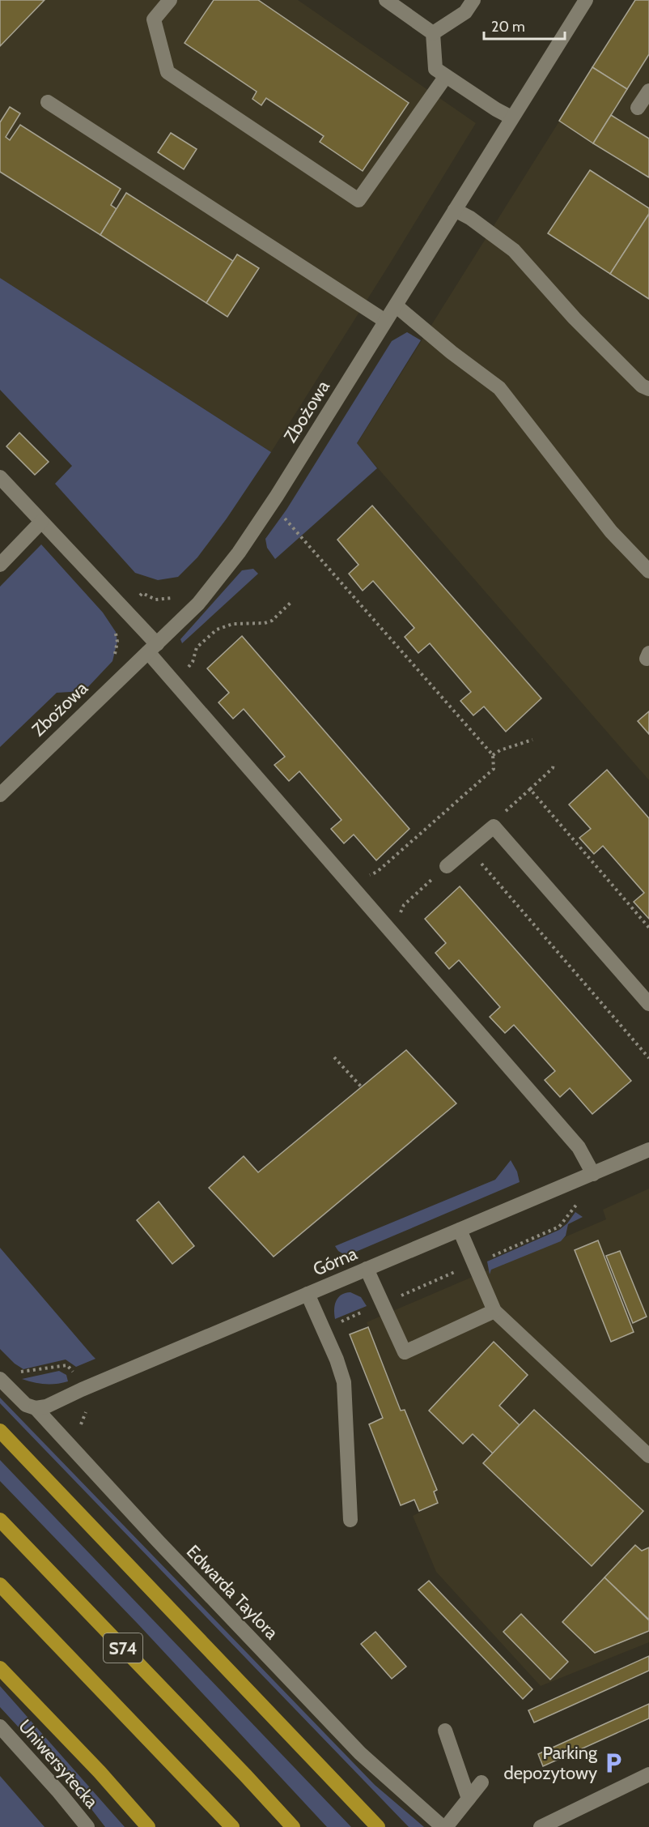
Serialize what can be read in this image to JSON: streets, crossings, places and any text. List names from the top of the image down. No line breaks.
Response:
{"streets":{"highway":["S74"],"street":["Zbożowa","Górna","Edwarda Taylora","Uniwersytecka"]},"crossings":[["Górna","Edwarda Taylora"]],"places":{"parking":["Parking depozytowy"]},"scale_bar":"20 m"}
